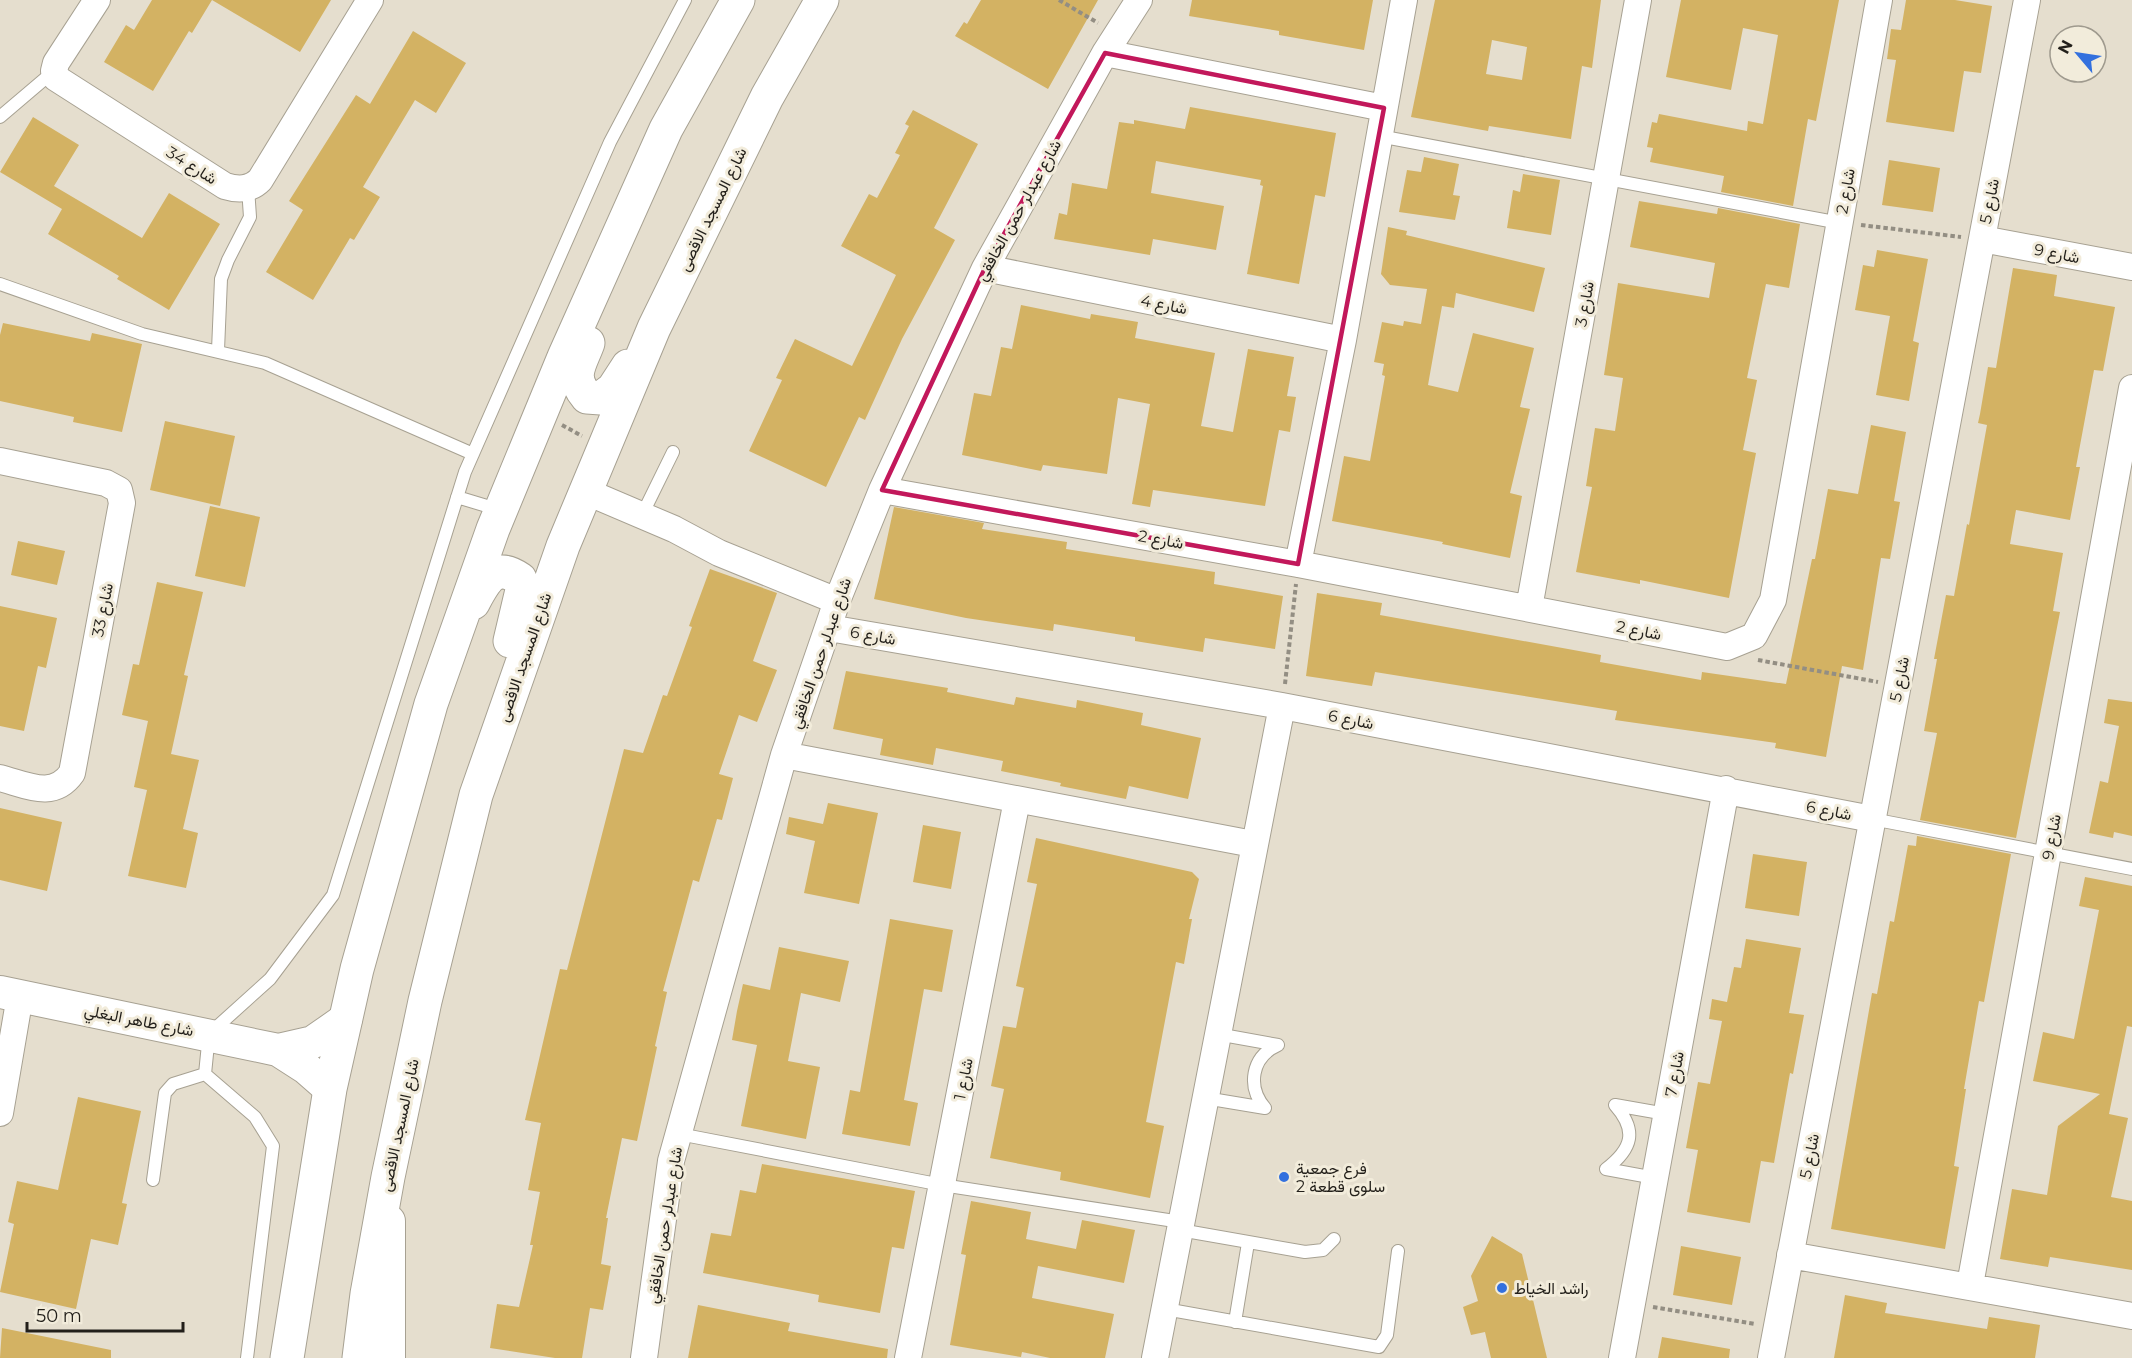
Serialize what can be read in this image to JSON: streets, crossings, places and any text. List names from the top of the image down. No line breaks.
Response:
{"streets":{"main road":["شارع المسجد الاقصى"],"street":["شارع 34","شارع 2","شارع 5","شارع عبدلر حمن الخافقي","شارع 9","شارع 4","شارع 3","شارع 33","شارع 6","شارع طاهر البغلي","شارع 7","شارع 1"]},"crossings":[["شارع 2","شارع عبدلر حمن الخافقي"],["شارع 2","شارع 3"],["شارع 5","شارع 9"],["شارع 5","شارع 6"],["شارع عبدلر حمن الخافقي","شارع 4"],["شارع عبدلر حمن الخافقي","شارع 6"],["شارع 6","شارع 7"]],"places":["فرع جمعية سلوى قطعة 2","راشد الخياط"],"scale_bar":"50 m","north":"top left"}
